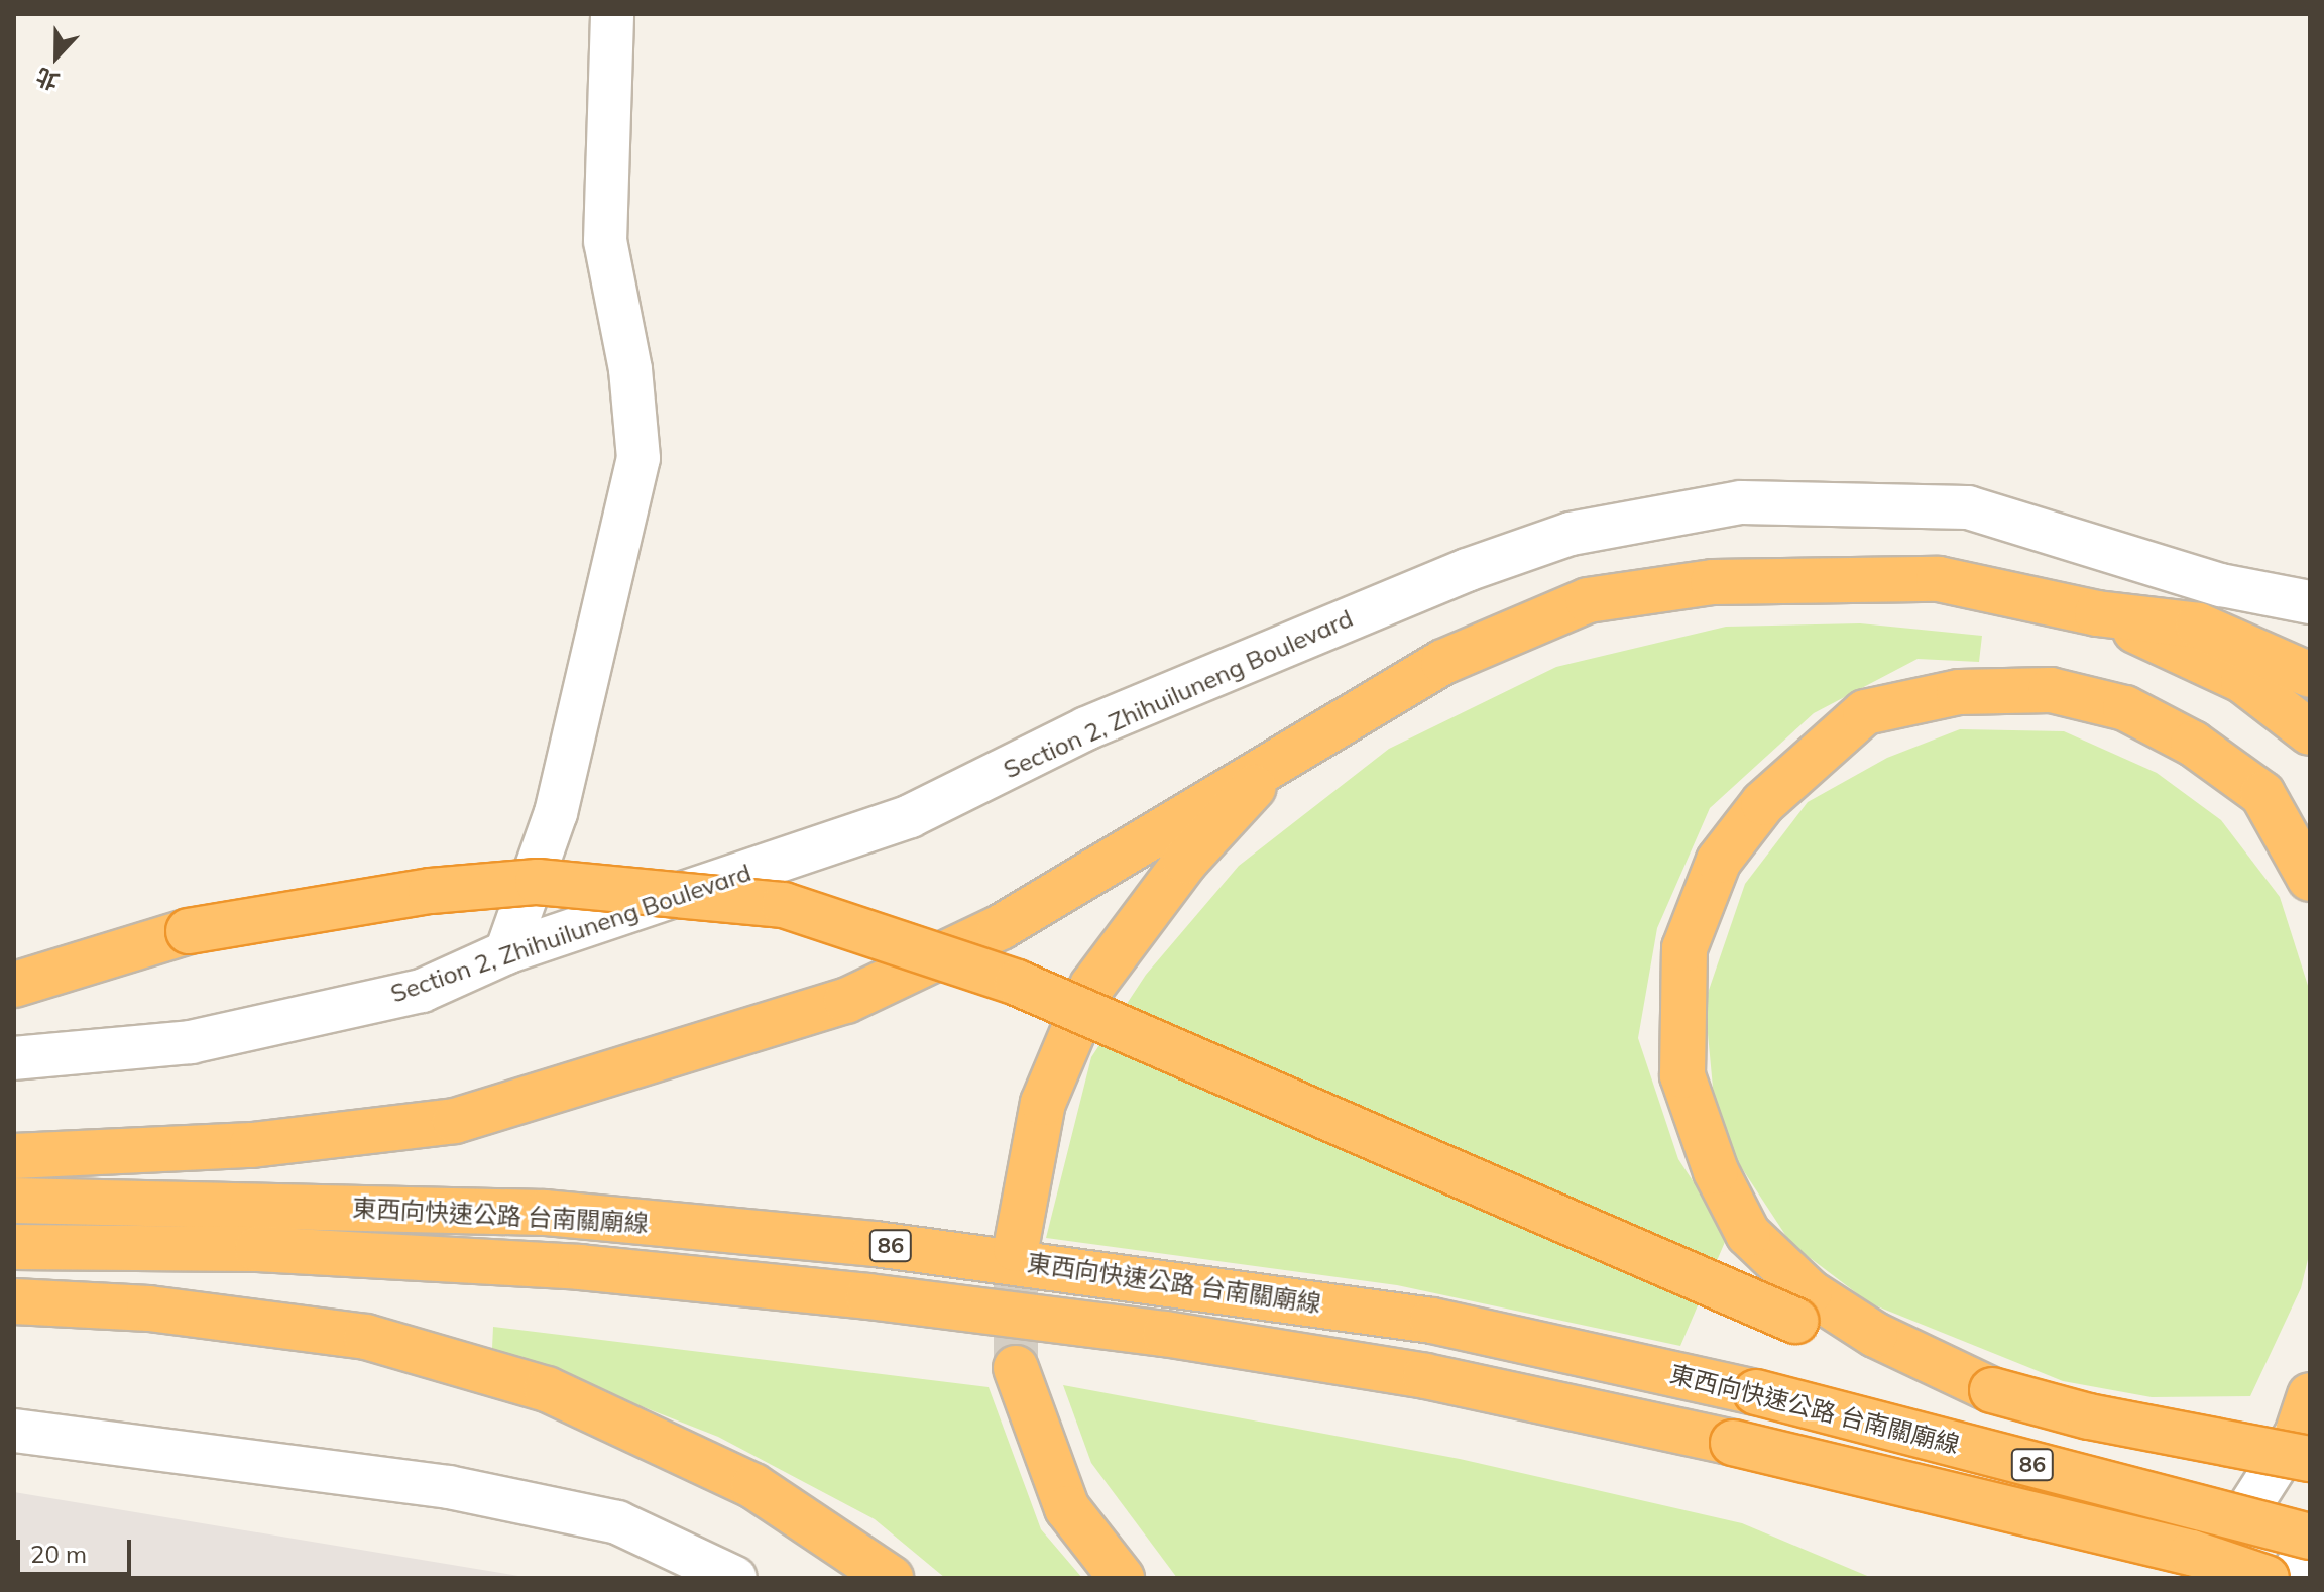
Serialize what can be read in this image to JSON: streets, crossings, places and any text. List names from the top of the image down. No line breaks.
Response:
{"streets":{"highway":["東西向快速公路 台南關廟線","86"],"street":["Section 2, Zhihuiluneng Boulevard"]},"scale_bar":"20 m","north":"bottom"}
